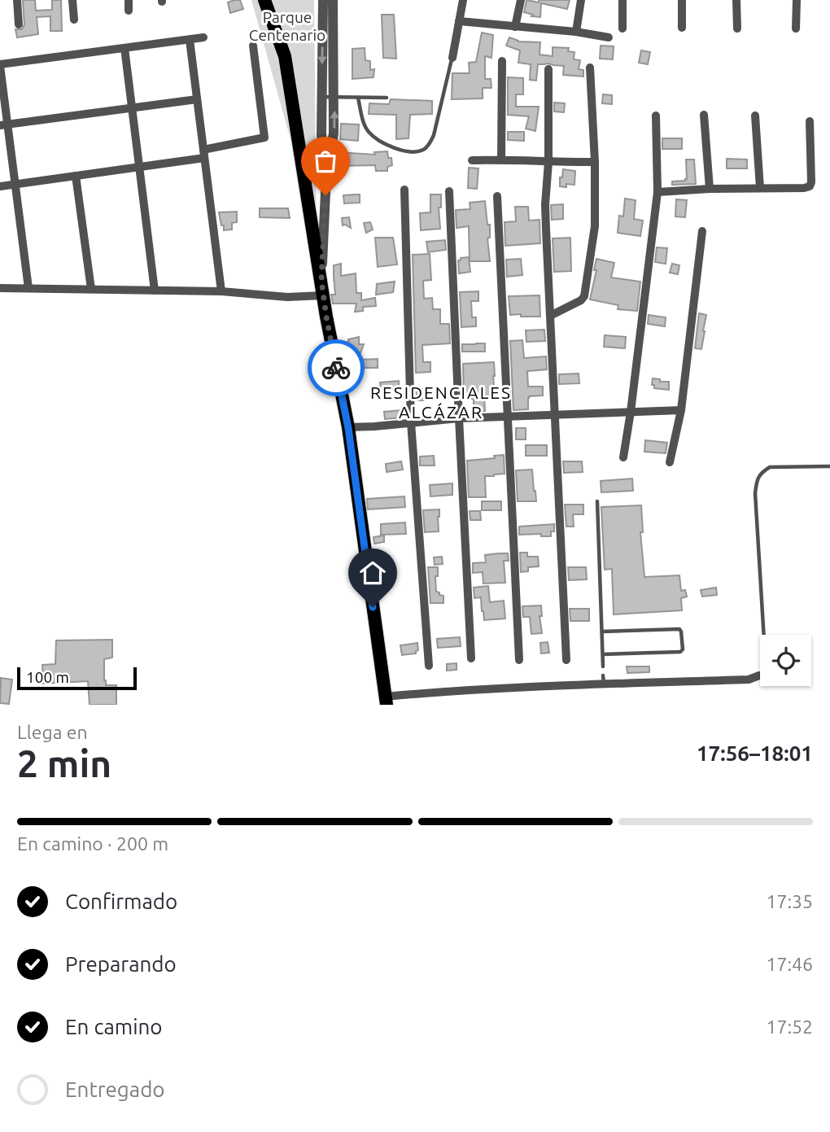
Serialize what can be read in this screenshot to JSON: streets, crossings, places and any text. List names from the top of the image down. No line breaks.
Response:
{"districts":["RESIDENCIALES ALCÁZAR"],"parks":["Parque Centenario"],"scale_bar":"100 m","page":{"scale":"100 m","heading":["2 min","Llega en","17:56–18:01"],"bar":"En camino · 200 m","list":[["Confirmado","17:35"],["Preparando","17:46"],["En camino","17:52"],"Entregado"]}}
